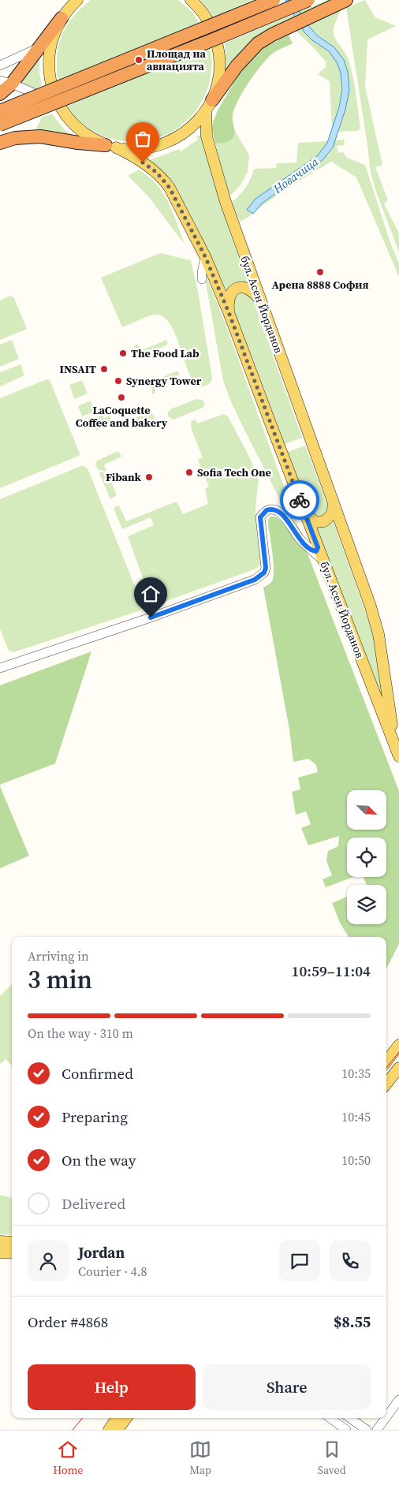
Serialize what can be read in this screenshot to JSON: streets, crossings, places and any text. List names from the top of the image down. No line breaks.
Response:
{"streets":{"main road":["бул. Асен Йорданов"]},"water":["Новачица"],"places":["Площад на авиацията","Арена 8888 София","The Food Lab","INSAIT","Synergy Tower","LaCoquette Coffee and bakery","Sofia Tech One","Fibank"],"north":"bottom right","page":{"heading":["3 min","Arriving in","10:59–11:04"],"panel":["Jordan","Courier · 4.8","Order #4868","$8.55"],"bar":"On the way · 310 m","list":[["Confirmed","10:35"],["Preparing","10:45"],["On the way","10:50"],"Delivered"],"buttons":["Help","Share"],"tabs":["Home","Map","Saved"]}}
